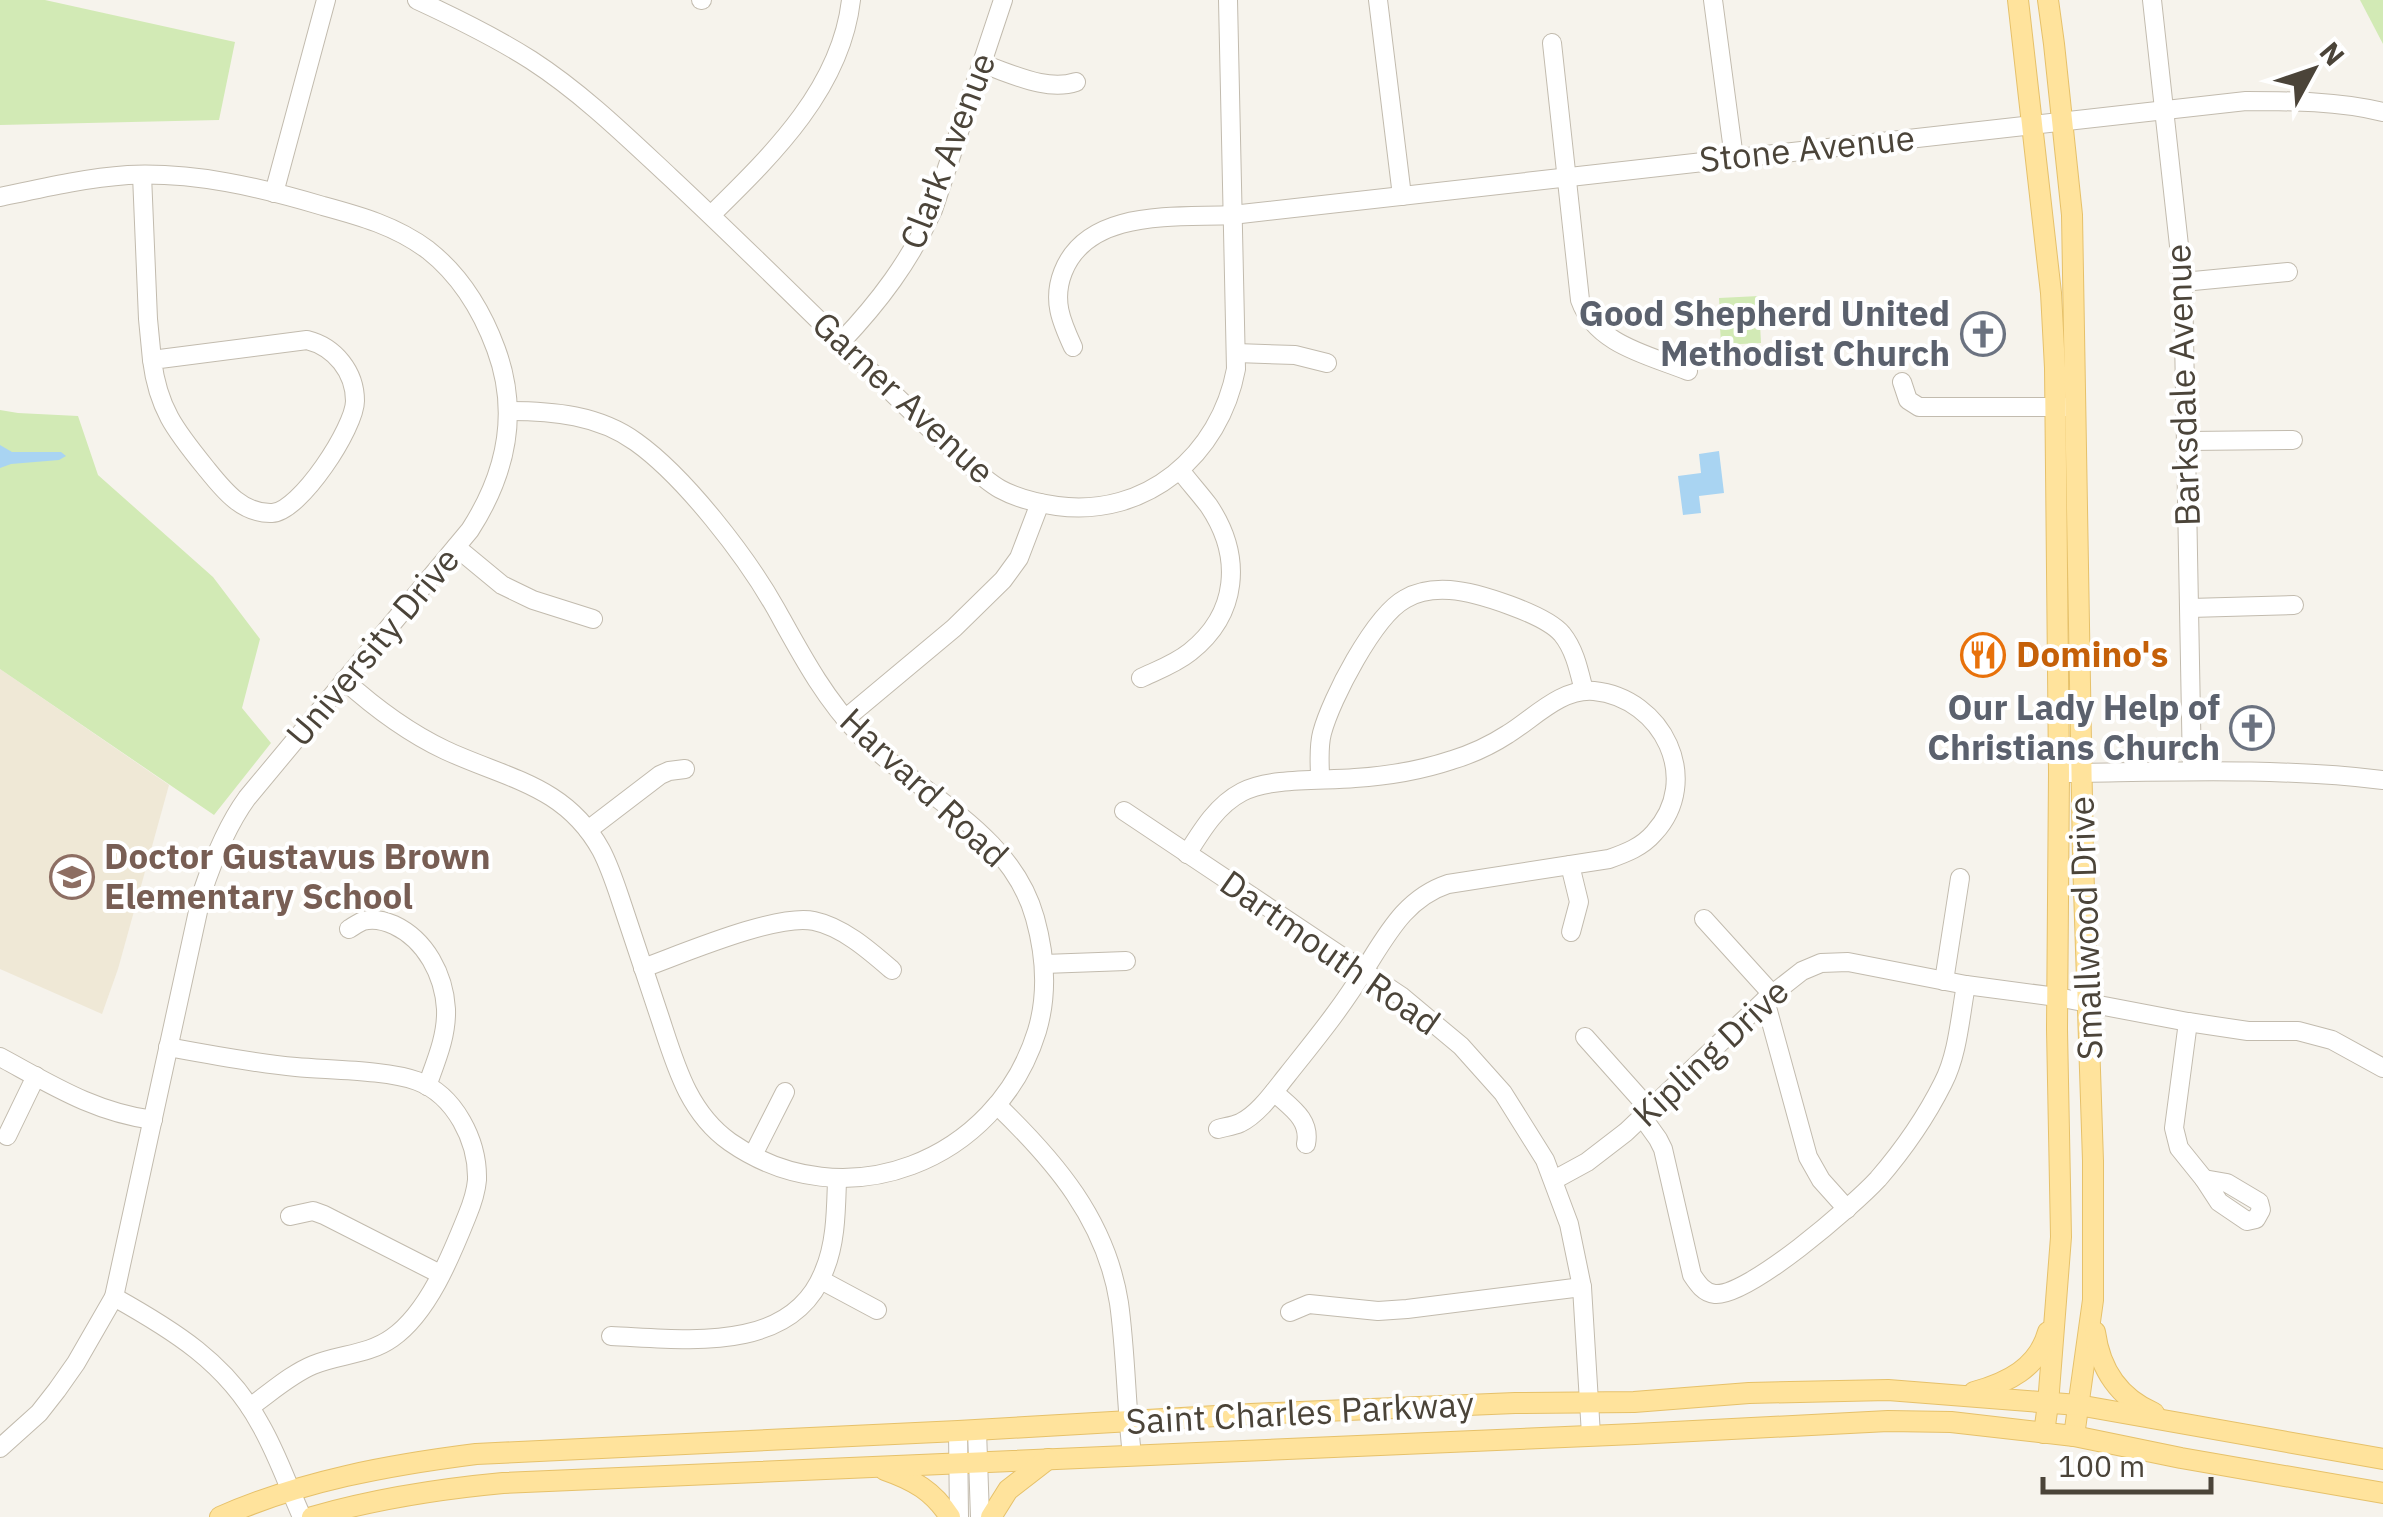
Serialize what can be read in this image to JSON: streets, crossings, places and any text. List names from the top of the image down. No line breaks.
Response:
{"streets":{"main road":["Smallwood Drive","Saint Charles Parkway"],"street":["Stone Avenue","Clark Avenue","Barksdale Avenue","Garner Avenue","University Drive","Harvard Road","Dartmouth Road","Kipling Drive"]},"crossings":[["Stone Avenue","Barksdale Avenue"],["Stone Avenue","Garner Avenue"],["Stone Avenue","Smallwood Drive"],["Clark Avenue","Garner Avenue"],["University Drive","Harvard Road"],["Smallwood Drive","Kipling Drive"],["Smallwood Drive","Saint Charles Parkway"],["Dartmouth Road","Kipling Drive"],["Dartmouth Road","Saint Charles Parkway"]],"places":{"church":["Good Shepherd United Methodist Church","Our Lady Help of Christians Church"],"restaurant":["Domino's"],"school or university":["Doctor Gustavus Brown Elementary School"]},"scale_bar":"100 m","north":"top right"}
